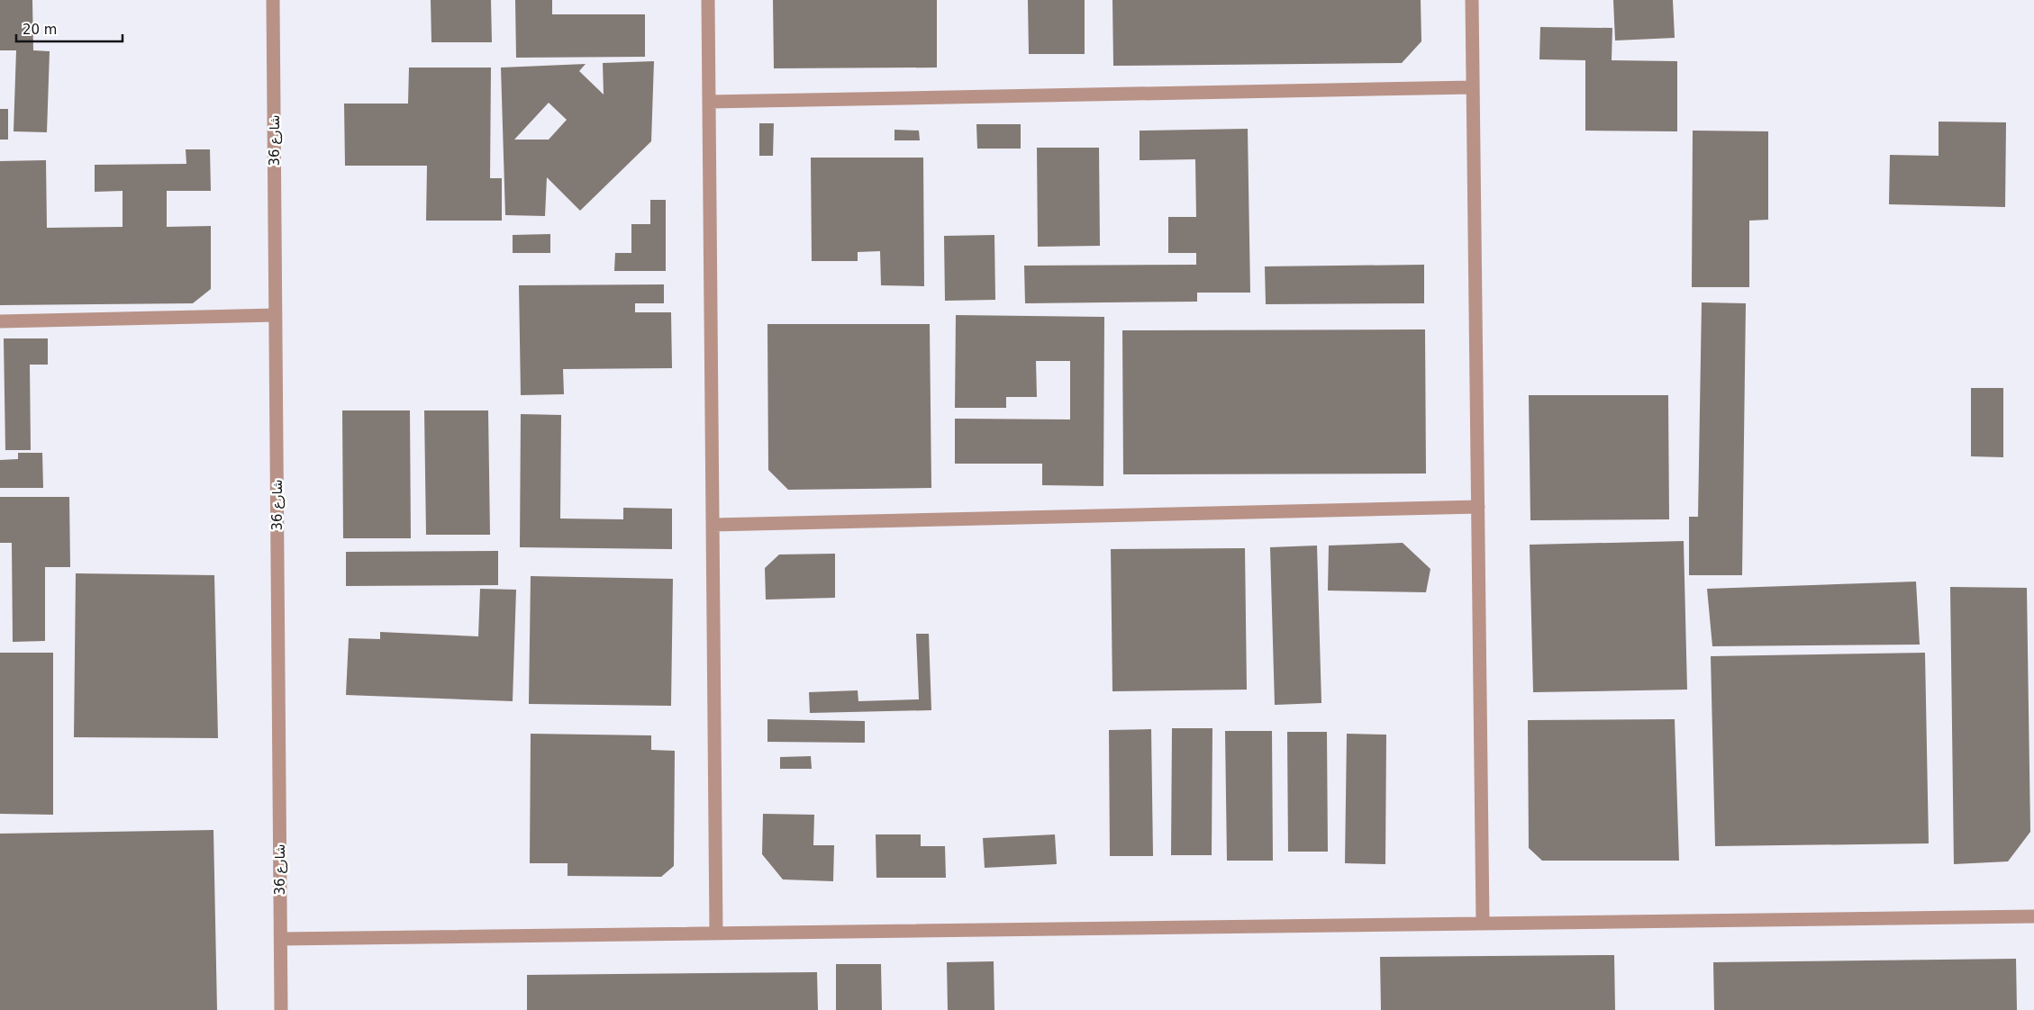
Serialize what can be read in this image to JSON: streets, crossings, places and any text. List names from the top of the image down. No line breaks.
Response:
{"streets":{"lane":["شارع 36"]},"scale_bar":"20 m"}
